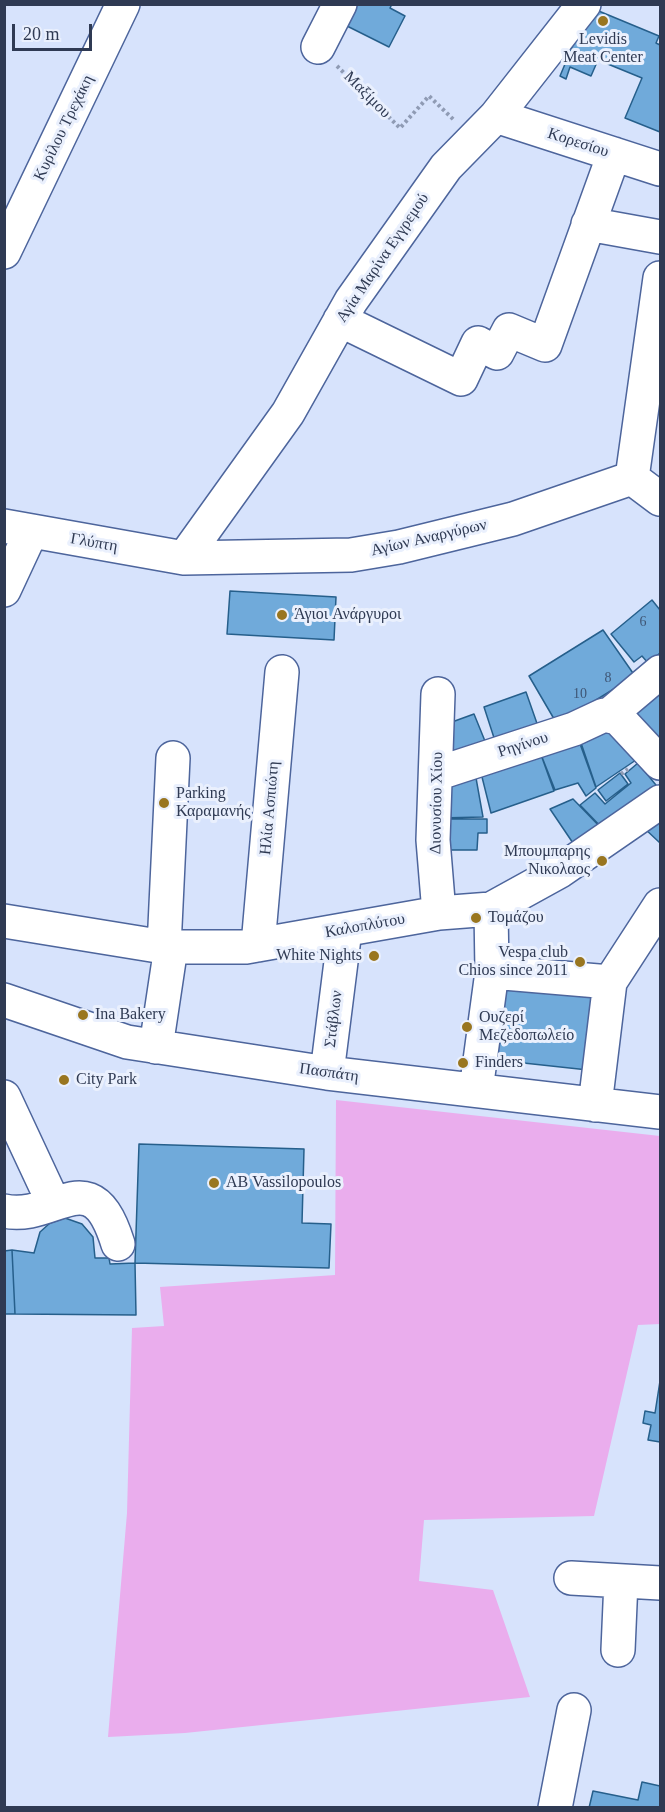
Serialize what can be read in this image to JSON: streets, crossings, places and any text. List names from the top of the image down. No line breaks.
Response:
{"streets":{"street":["Κυρίλου Τρεχάκη","Κορεσίου","Αγία Μαρίνα Εγγρεμού","Αγίων Αναργύρων","Γλύπτη","Ρηγίνου","Διονυσίου Χίου","Ηλία Ασπιώτη","Καλοπλύτου","Στάβλων","Πασπάτη"],"path":["Μαξίμου"]},"crossings":[["Μαξίμου","Κορεσίου"],["Μαξίμου","Αγία Μαρίνα Εγγρεμού"],["Κορεσίου","Αγία Μαρίνα Εγγρεμού"],["Αγία Μαρίνα Εγγρεμού","Αγίων Αναργύρων"],["Αγία Μαρίνα Εγγρεμού","Γλύπτη"],["Αγίων Αναργύρων","Γλύπτη"],["Ρηγίνου","Διονυσίου Χίου"],["Διονυσίου Χίου","Καλοπλύτου"],["Ηλία Ασπιώτη","Καλοπλύτου"],["Καλοπλύτου","Στάβλων"],["Στάβλων","Πασπάτη"]],"places":["Levidis Meat Center","Άγιοι Ανάργυροι","Parking Καραμανής","Μπουμπαρης Νικολαος","Τομάζου","White Nights","Vespa club Chios since 2011","Ina Bakery","Ουζερί Μεζεδοπωλείο","Finders","City Park","AB Vassilopoulos"],"house_numbers":["6","8","10"],"scale_bar":"20 m"}
